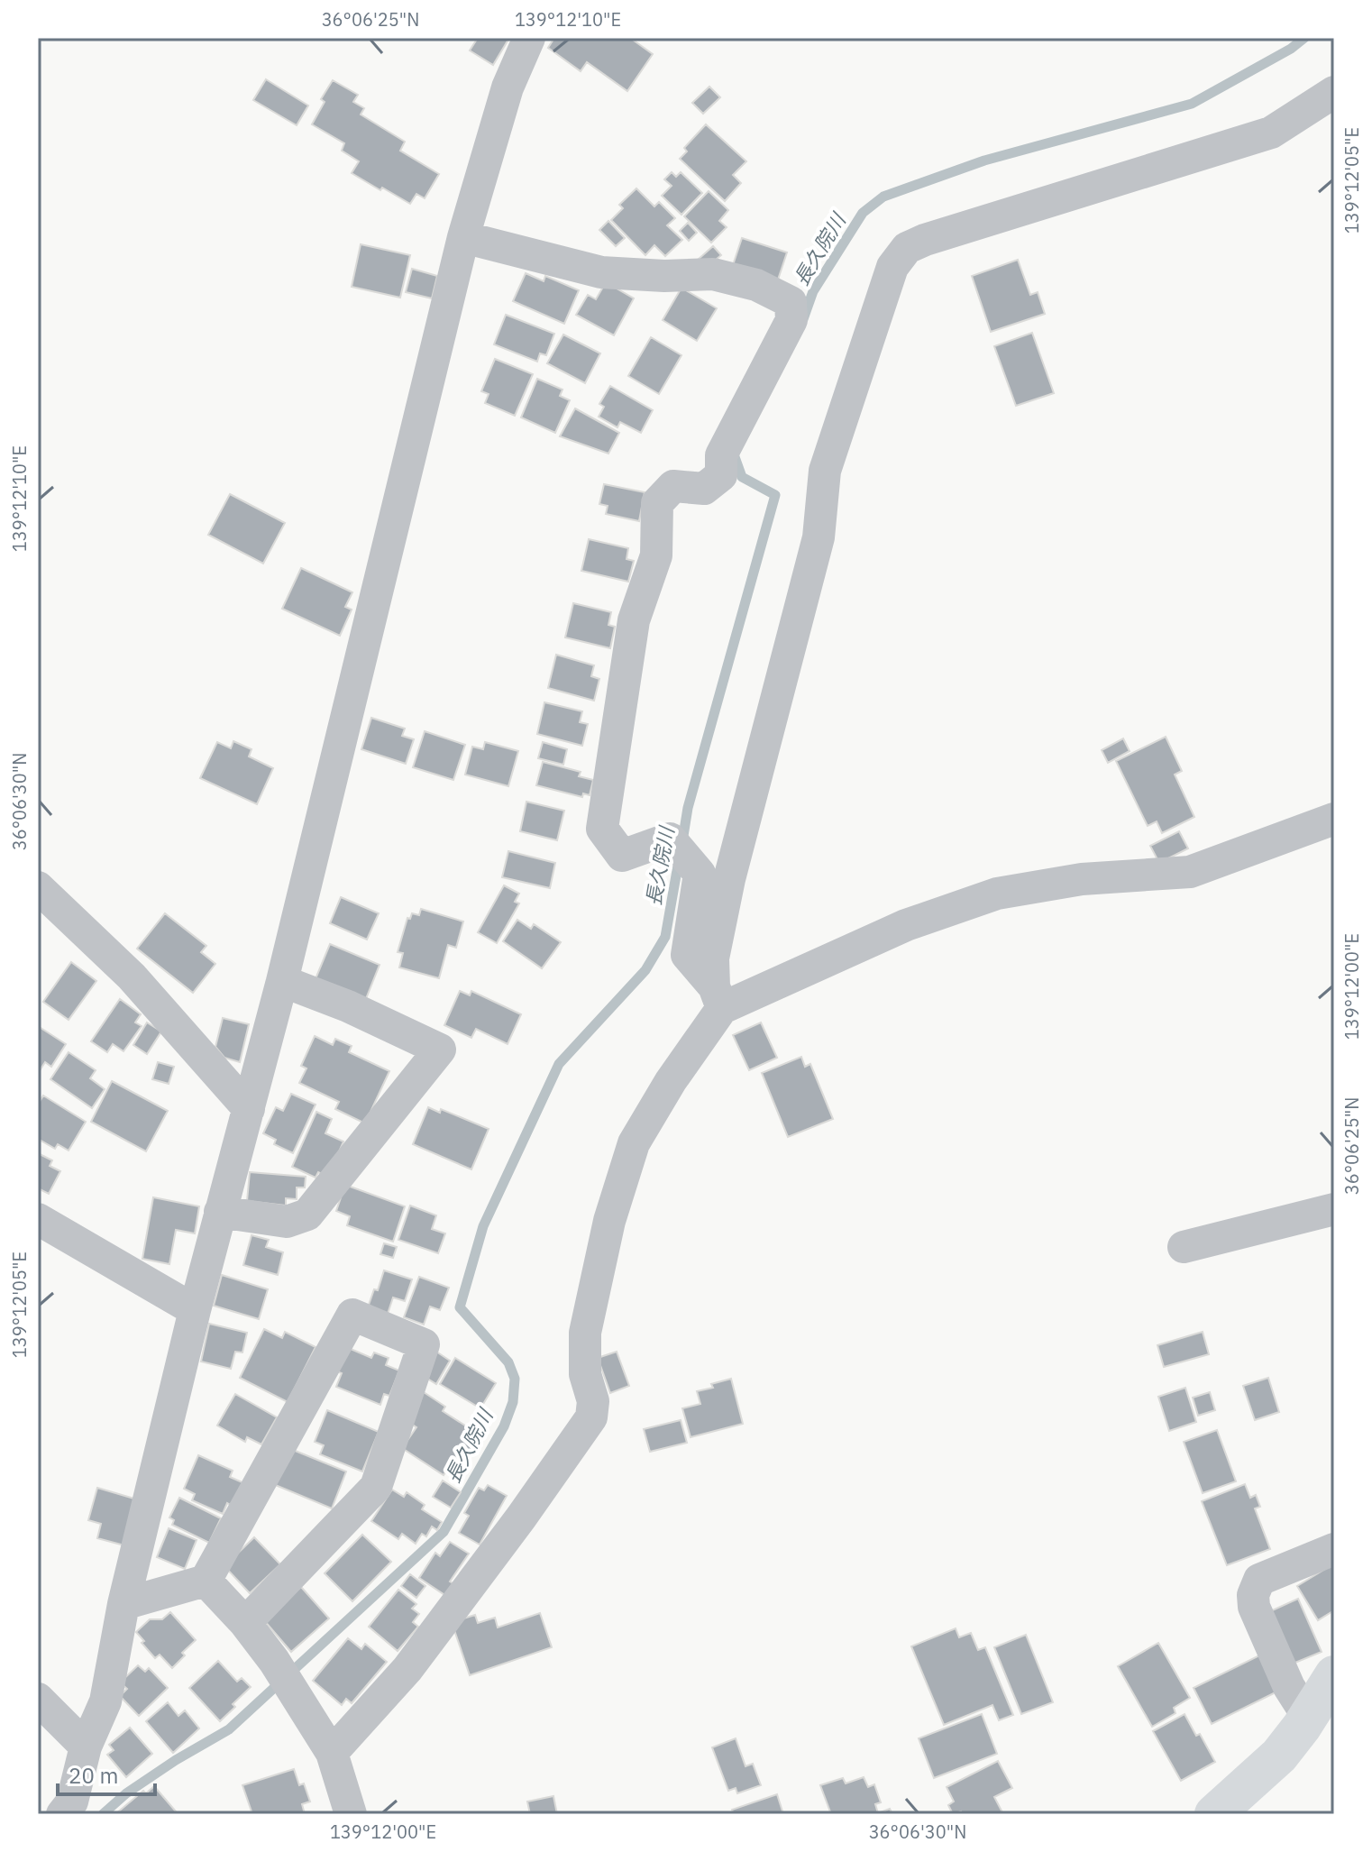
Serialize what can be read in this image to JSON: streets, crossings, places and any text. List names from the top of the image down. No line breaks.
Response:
{"water":["長久院川"],"scale_bar":"20 m","coordinates":["36°06'25\"N","139°12'10\"E","139°12'05\"E","36°06'30\"N","139°12'00\"E"]}
